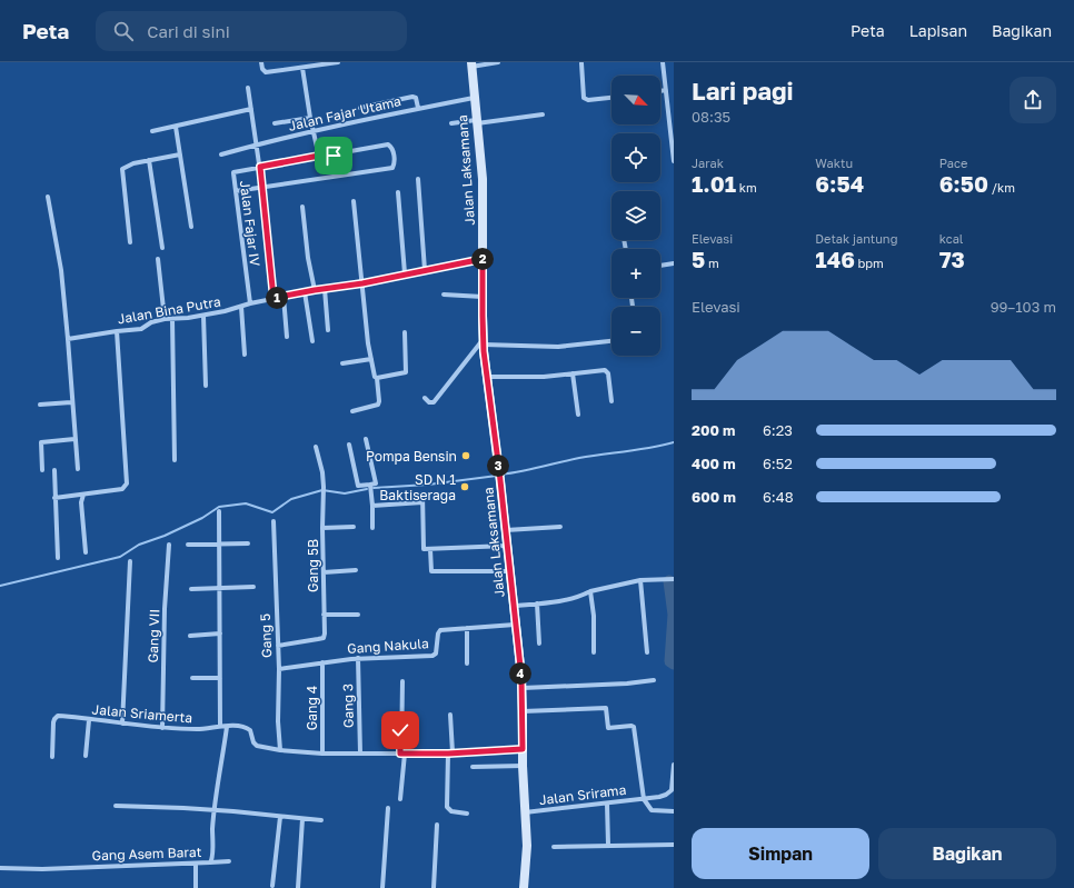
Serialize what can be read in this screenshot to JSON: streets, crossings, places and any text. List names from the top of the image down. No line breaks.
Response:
{"streets":{"main road":["Jalan Laksamana"],"street":["Jalan Fajar Utama","Jalan Fajar IV","Jalan Bina Putra","Gang 5B","Gang VII","Gang 5","Gang Nakula","Gang 3","Gang 4","Jalan Sriamerta","Jalan Srirama","Gang Asem Barat"]},"crossings":[["Jalan Fajar Utama","Jalan Laksamana"],["Jalan Laksamana","Jalan Bina Putra"],["Jalan Laksamana","Gang Nakula"],["Jalan Laksamana","Jalan Sriamerta"],["Jalan Laksamana","Jalan Srirama"],["Jalan Fajar IV","Jalan Bina Putra"],["Gang 5B","Gang 5"],["Gang VII","Jalan Sriamerta"],["Gang 5","Gang Nakula"],["Gang 5","Jalan Sriamerta"],["Gang Nakula","Gang 3"],["Gang Nakula","Gang 4"],["Gang 3","Jalan Sriamerta"],["Gang 4","Jalan Sriamerta"],["Jalan Sriamerta","Gang Asem Barat"]],"places":["Pompa Bensin","SD N 1 Baktiseraga"],"north":"bottom right","page":{"header":"Peta","search":"Cari di sini","nav":["Peta","Lapisan","Bagikan"],"heading":["Lari pagi","08:35"],"map_buttons":["+","−"],"stats":[["Jarak","1.01 km"],["Waktu","6:54"],["Pace","6:50 /km"],["Elevasi","5 m"],["Detak jantung","146 bpm"],["kcal","73"]],"pins":["2","1","3","4"],"chart":["Elevasi","99–103 m"],"list":[{"name":"200 m","note":"6:23"},{"name":"400 m","note":"6:52"},{"name":"600 m","note":"6:48"}],"buttons":["Simpan","Bagikan"]}}
